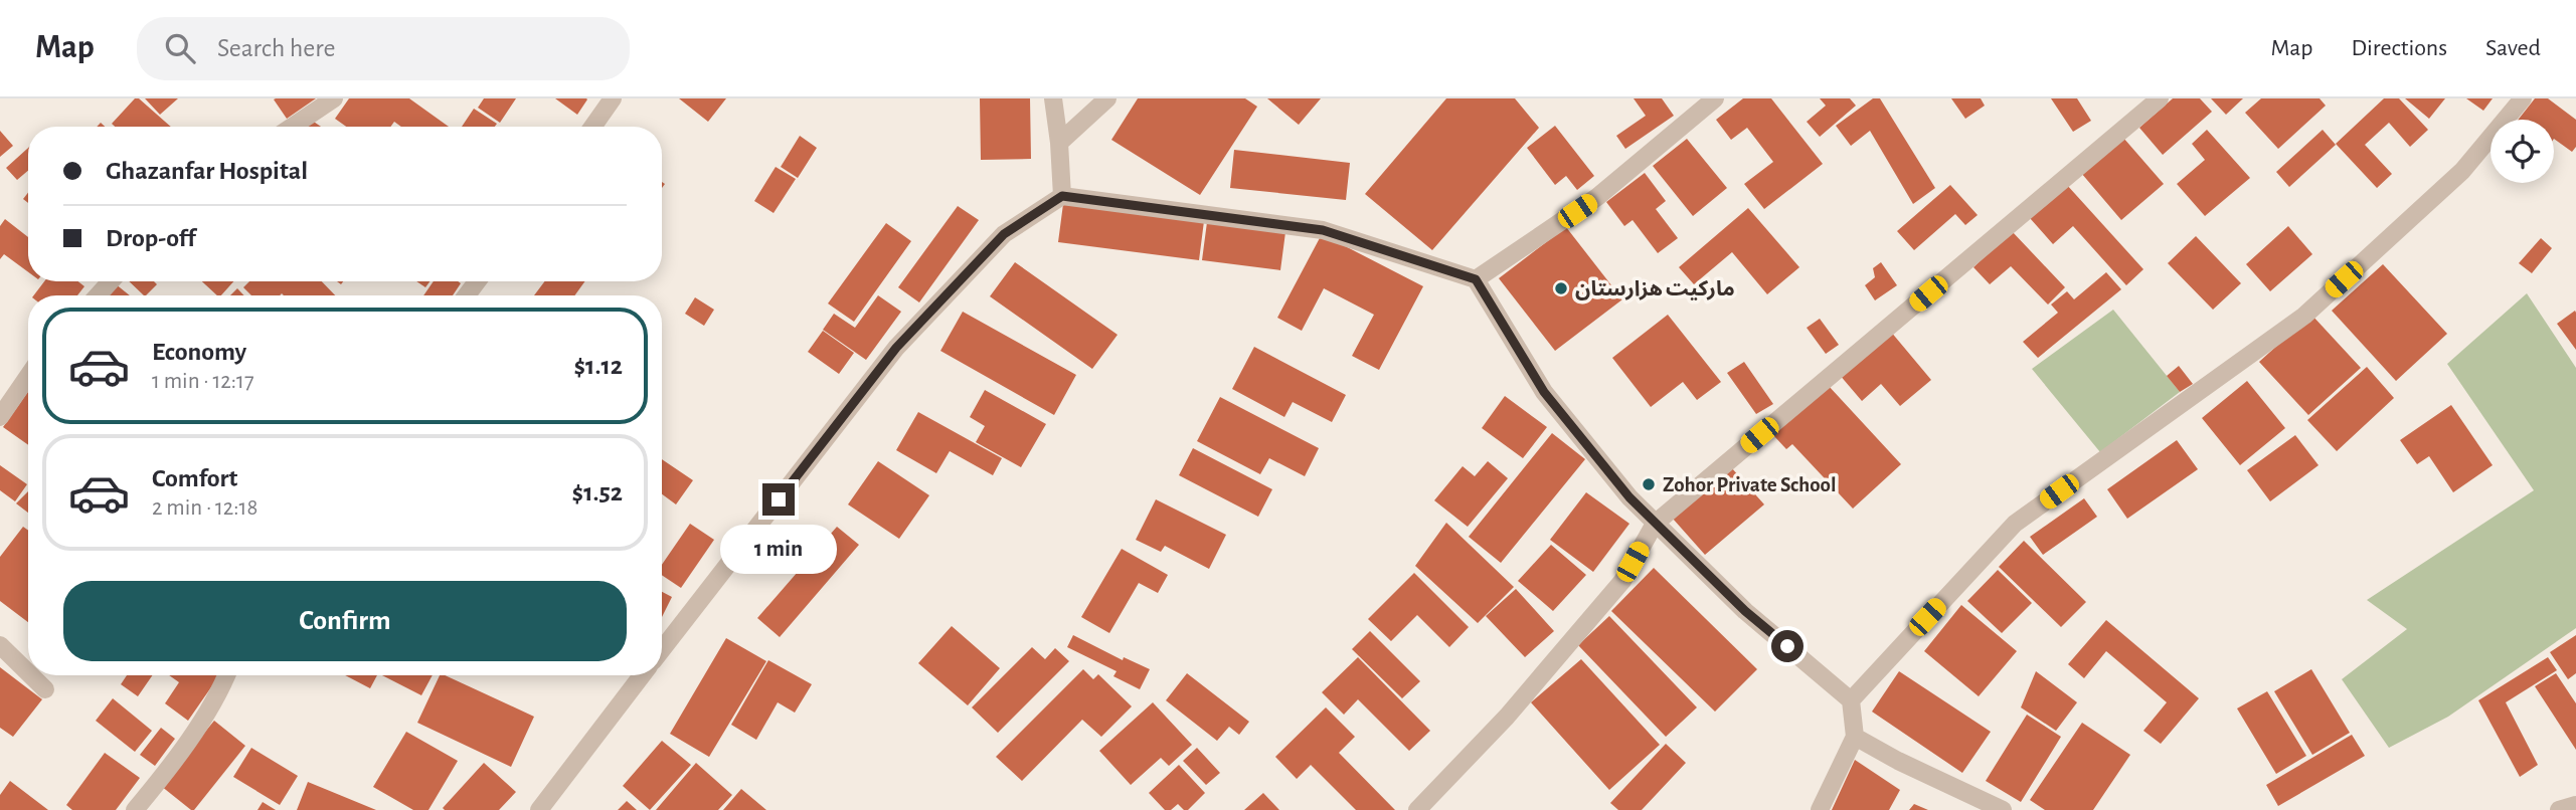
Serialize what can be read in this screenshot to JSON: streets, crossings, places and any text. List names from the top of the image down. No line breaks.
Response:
{"places":["مارکیت هزارستان","Zohor Private School"],"page":{"header":"Map","search":"Search here","nav":["Map","Directions","Saved"],"banner":["Ghazanfar Hospital","Drop-off"],"list":[{"name":"Economy","note":"1 min · 12:17","value":"$1.12"},{"name":"Comfort","note":"2 min · 12:18","value":"$1.52"}],"bubble":"1 min","buttons":"Confirm"}}
